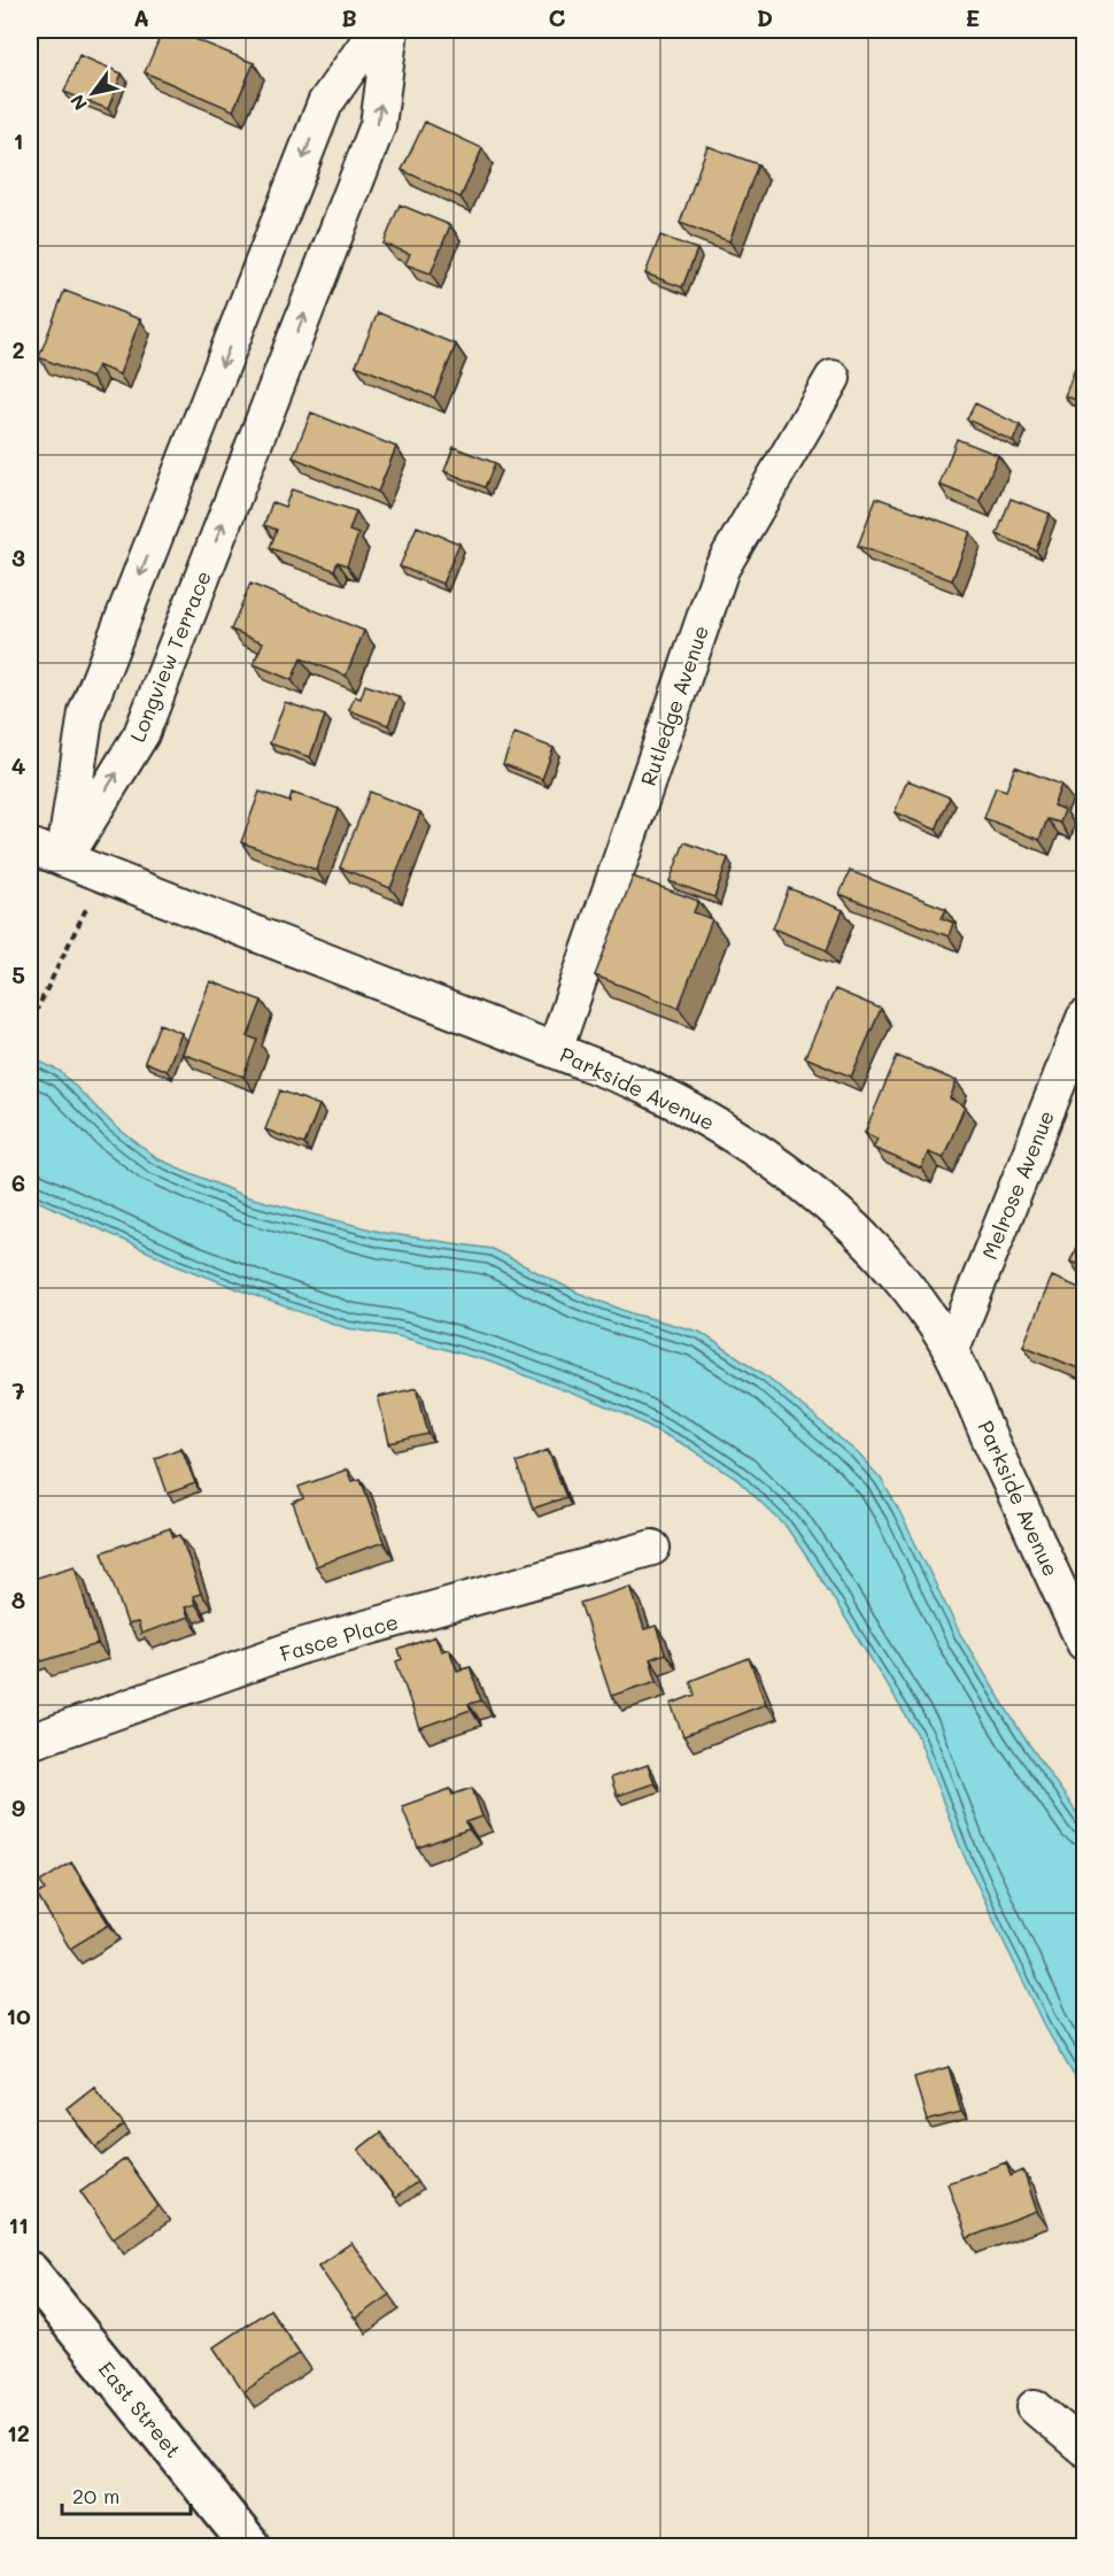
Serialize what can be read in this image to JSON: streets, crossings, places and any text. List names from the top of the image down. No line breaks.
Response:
{"streets":{"street":["Longview Terrace","Rutledge Avenue","Parkside Avenue","Melrose Avenue","Fasce Place","East Street"]},"crossings":[["Longview Terrace","Parkside Avenue"],["Rutledge Avenue","Parkside Avenue"],["Parkside Avenue","Melrose Avenue"]],"scale_bar":"20 m","north":"bottom left","grid":{"columns":["A","B","C","D","E"],"rows":["1","2","3","4","5","6","7","8","9","10","11","12"]}}
